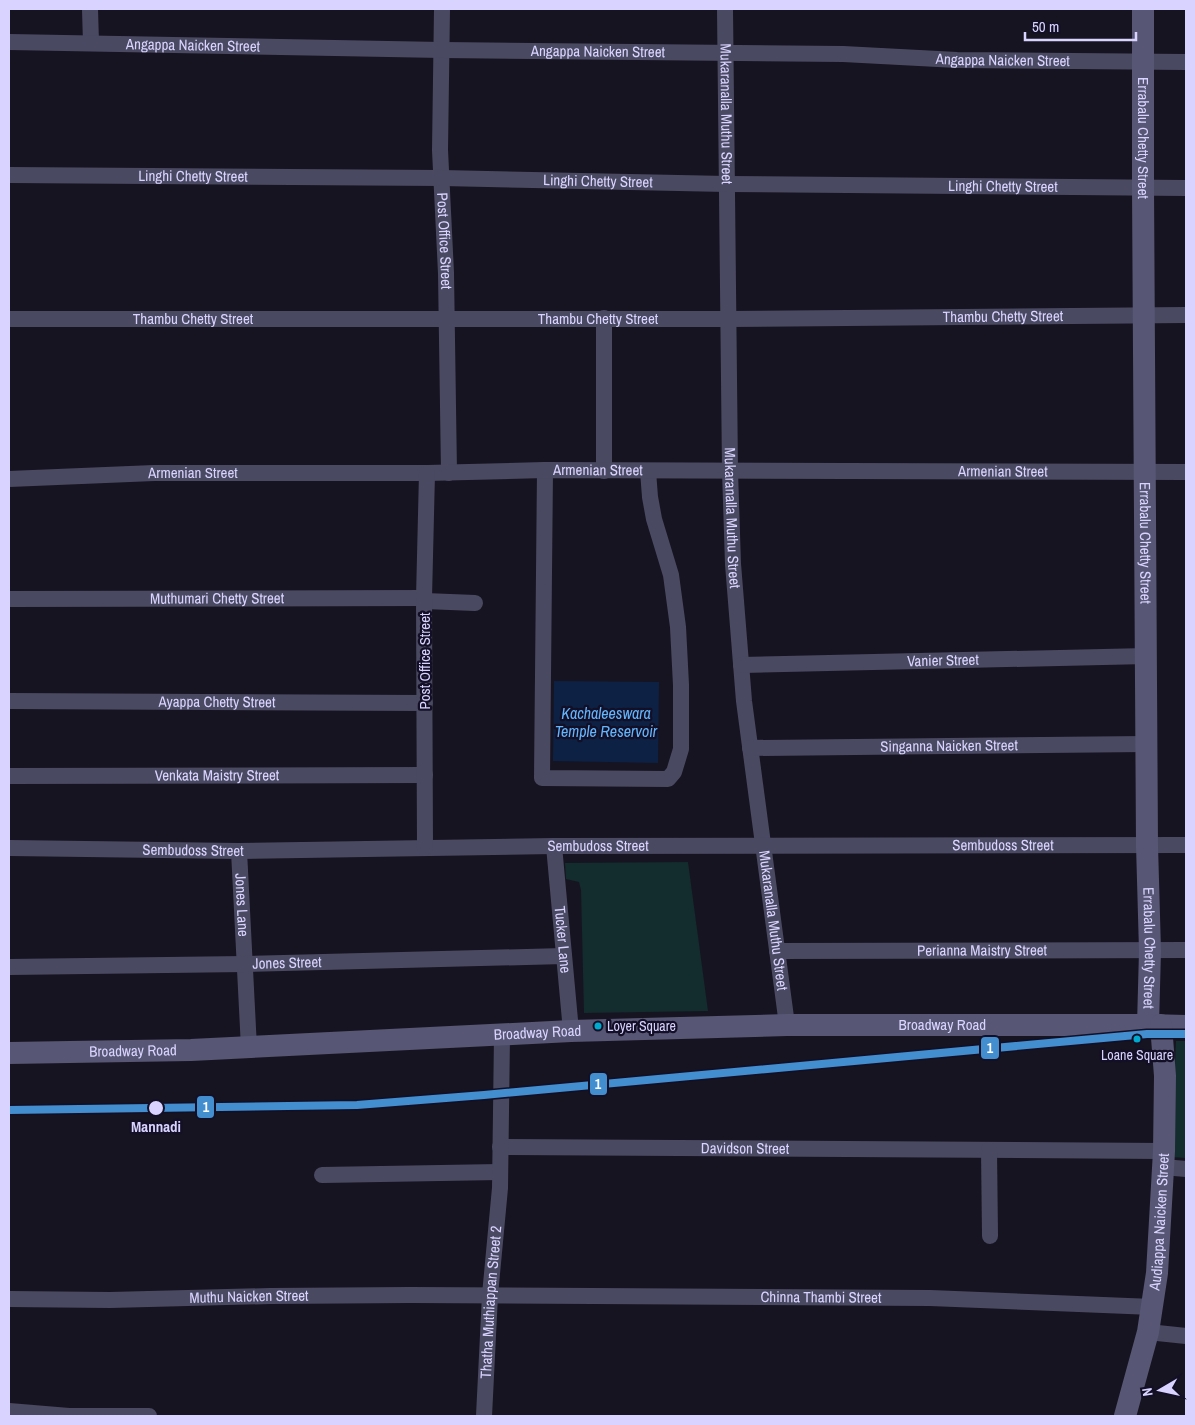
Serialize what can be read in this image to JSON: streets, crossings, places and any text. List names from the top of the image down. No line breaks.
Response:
{"streets":{"street":["Angappa Naicken Street","Mukaranalla Muthu Street","Errabalu Chetty Street","Linghi Chetty Street","Post Office Street","Thambu Chetty Street","Armenian Street","Muthumari Chetty Street","Vanier Street","Ayappa Chetty Street","Singanna Naicken Street","Venkata Maistry Street","Sembudoss Street","Jones Lane","Tucker Lane","Perianna Maistry Street","Jones Street","Broadway Road","Davidson Street","Audiappa Naicken Street","Muthu Naicken Street","Chinna Thambi Street","Thatha Muthiappan Street 2"]},"crossings":[["Angappa Naicken Street","Mukaranalla Muthu Street"],["Angappa Naicken Street","Errabalu Chetty Street"],["Angappa Naicken Street","Post Office Street"],["Mukaranalla Muthu Street","Linghi Chetty Street"],["Mukaranalla Muthu Street","Thambu Chetty Street"],["Mukaranalla Muthu Street","Armenian Street"],["Mukaranalla Muthu Street","Vanier Street"],["Mukaranalla Muthu Street","Singanna Naicken Street"],["Mukaranalla Muthu Street","Sembudoss Street"],["Mukaranalla Muthu Street","Perianna Maistry Street"],["Mukaranalla Muthu Street","Broadway Road"],["Errabalu Chetty Street","Linghi Chetty Street"],["Errabalu Chetty Street","Thambu Chetty Street"],["Errabalu Chetty Street","Armenian Street"],["Errabalu Chetty Street","Vanier Street"],["Errabalu Chetty Street","Singanna Naicken Street"],["Errabalu Chetty Street","Sembudoss Street"],["Errabalu Chetty Street","Perianna Maistry Street"],["Errabalu Chetty Street","Broadway Road"],["Errabalu Chetty Street","Audiappa Naicken Street"],["Linghi Chetty Street","Post Office Street"],["Post Office Street","Thambu Chetty Street"],["Post Office Street","Armenian Street"],["Post Office Street","Muthumari Chetty Street"],["Post Office Street","Ayappa Chetty Street"],["Post Office Street","Venkata Maistry Street"],["Post Office Street","Sembudoss Street"],["Sembudoss Street","Jones Lane"],["Sembudoss Street","Tucker Lane"],["Jones Lane","Jones Street"],["Jones Lane","Broadway Road"],["Tucker Lane","Jones Street"],["Tucker Lane","Broadway Road"],["Broadway Road","Audiappa Naicken Street"],["Broadway Road","Thatha Muthiappan Street 2"],["Davidson Street","Audiappa Naicken Street"],["Davidson Street","Thatha Muthiappan Street 2"],["Audiappa Naicken Street","Chinna Thambi Street"],["Muthu Naicken Street","Chinna Thambi Street"],["Muthu Naicken Street","Thatha Muthiappan Street 2"],["Chinna Thambi Street","Thatha Muthiappan Street 2"]],"water":["Kachaleeswara Temple Reservoir"],"places":["Loyer Square","Loane Square","Mannadi"],"lines":["transit line 1"],"scale_bar":"50 m","north":"left"}
